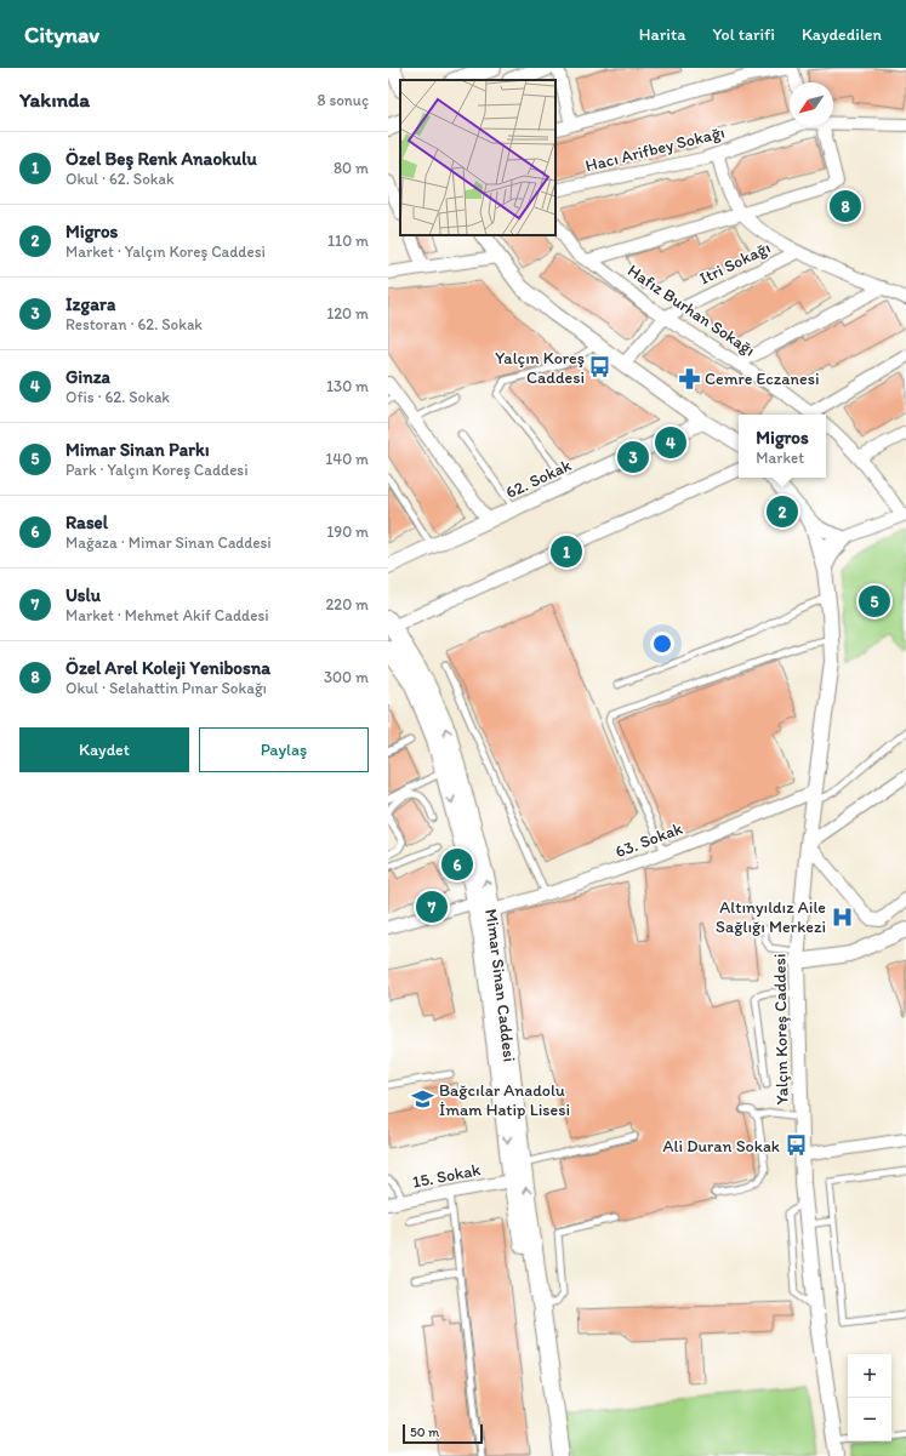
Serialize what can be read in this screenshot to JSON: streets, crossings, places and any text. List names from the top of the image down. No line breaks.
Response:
{"streets":{"main road":["Mimar Sinan Caddesi"],"street":["Hacı Arifbey Sokağı","Itri Sokağı","Hafız Burhan Sokağı","62. Sokak","63. Sokak","Yalçın Koreş Caddesi","15. Sokak"]},"crossings":[["Itri Sokağı","Hafız Burhan Sokağı"],["63. Sokak","Mimar Sinan Caddesi"],["63. Sokak","Yalçın Koreş Caddesi"],["Mimar Sinan Caddesi","15. Sokak"]],"places":{"bus stop":["Yalçın Koreş Caddesi","Ali Duran Sokak"],"pharmacy":["Cemre Eczanesi"],"hospital":["Altınyıldız Aile Sağlığı Merkezi"],"school or university":["Bağcılar Anadolu İmam Hatip Lisesi"]},"scale_bar":"50 m","north":"bottom left","page":{"header":"Citynav","nav":["Harita","Yol tarifi","Kaydedilen"],"heading":["Yakında","8 sonuç"],"list":[{"mark":"1","name":"Özel Beş Renk Anaokulu","note":"Okul · 62. Sokak","value":"80 m"},{"mark":"2","name":"Migros","note":"Market · Yalçın Koreş Caddesi","value":"110 m"},{"mark":"3","name":"Izgara","note":"Restoran · 62. Sokak","value":"120 m"},{"mark":"4","name":"Ginza","note":"Ofis · 62. Sokak","value":"130 m"},{"mark":"5","name":"Mimar Sinan Parkı","note":"Park · Yalçın Koreş Caddesi","value":"140 m"},{"mark":"6","name":"Rasel","note":"Mağaza · Mimar Sinan Caddesi","value":"190 m"},{"mark":"7","name":"Uslu","note":"Market · Mehmet Akif Caddesi","value":"220 m"},{"mark":"8","name":"Özel Arel Koleji Yenibosna","note":"Okul · Selahattin Pınar Sokağı","value":"300 m"}],"pins":["8","4","3","2","1","5","6","7"],"popup":["Migros","Market"],"buttons":["Kaydet","Paylaş"],"map_buttons":["+","−"],"scale":"50 m"}}
